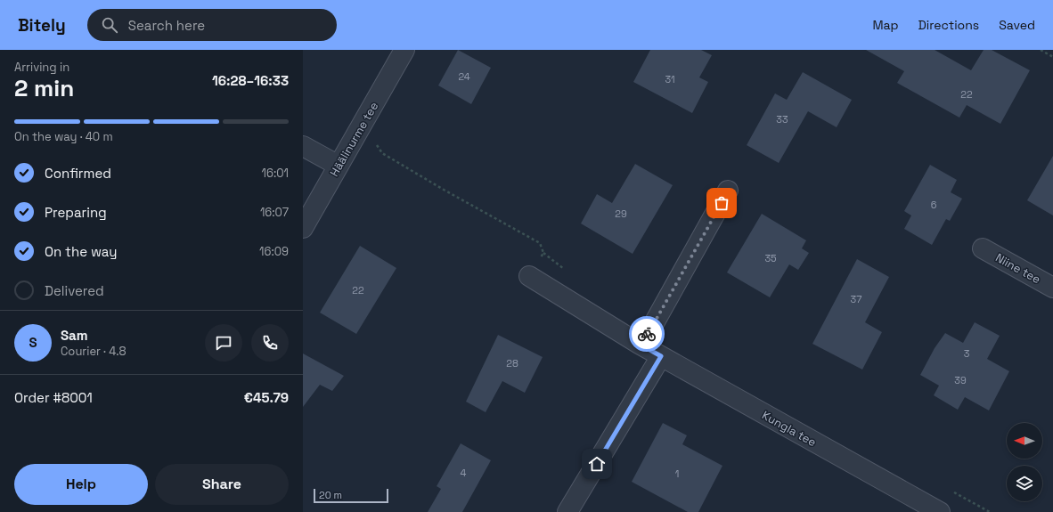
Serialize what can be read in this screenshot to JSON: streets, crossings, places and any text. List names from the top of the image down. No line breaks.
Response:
{"streets":{"street":["Häälinurme tee","Niine tee","Kungla tee"]},"house_numbers":["24","31","22","33","6","29","35","22","37","3","28","39","4","1"],"scale_bar":"20 m","north":"left","page":{"header":"Bitely","search":"Search here","nav":["Map","Directions","Saved"],"heading":["2 min","Arriving in","16:28–16:33"],"panel":["Sam","Courier · 4.8","Order #8001","€45.79"],"bar":"On the way · 40 m","list":[["Confirmed","16:01"],["Preparing","16:07"],["On the way","16:09"],"Delivered"],"round":"S","buttons":["Help","Share"],"scale":"20 m"}}
